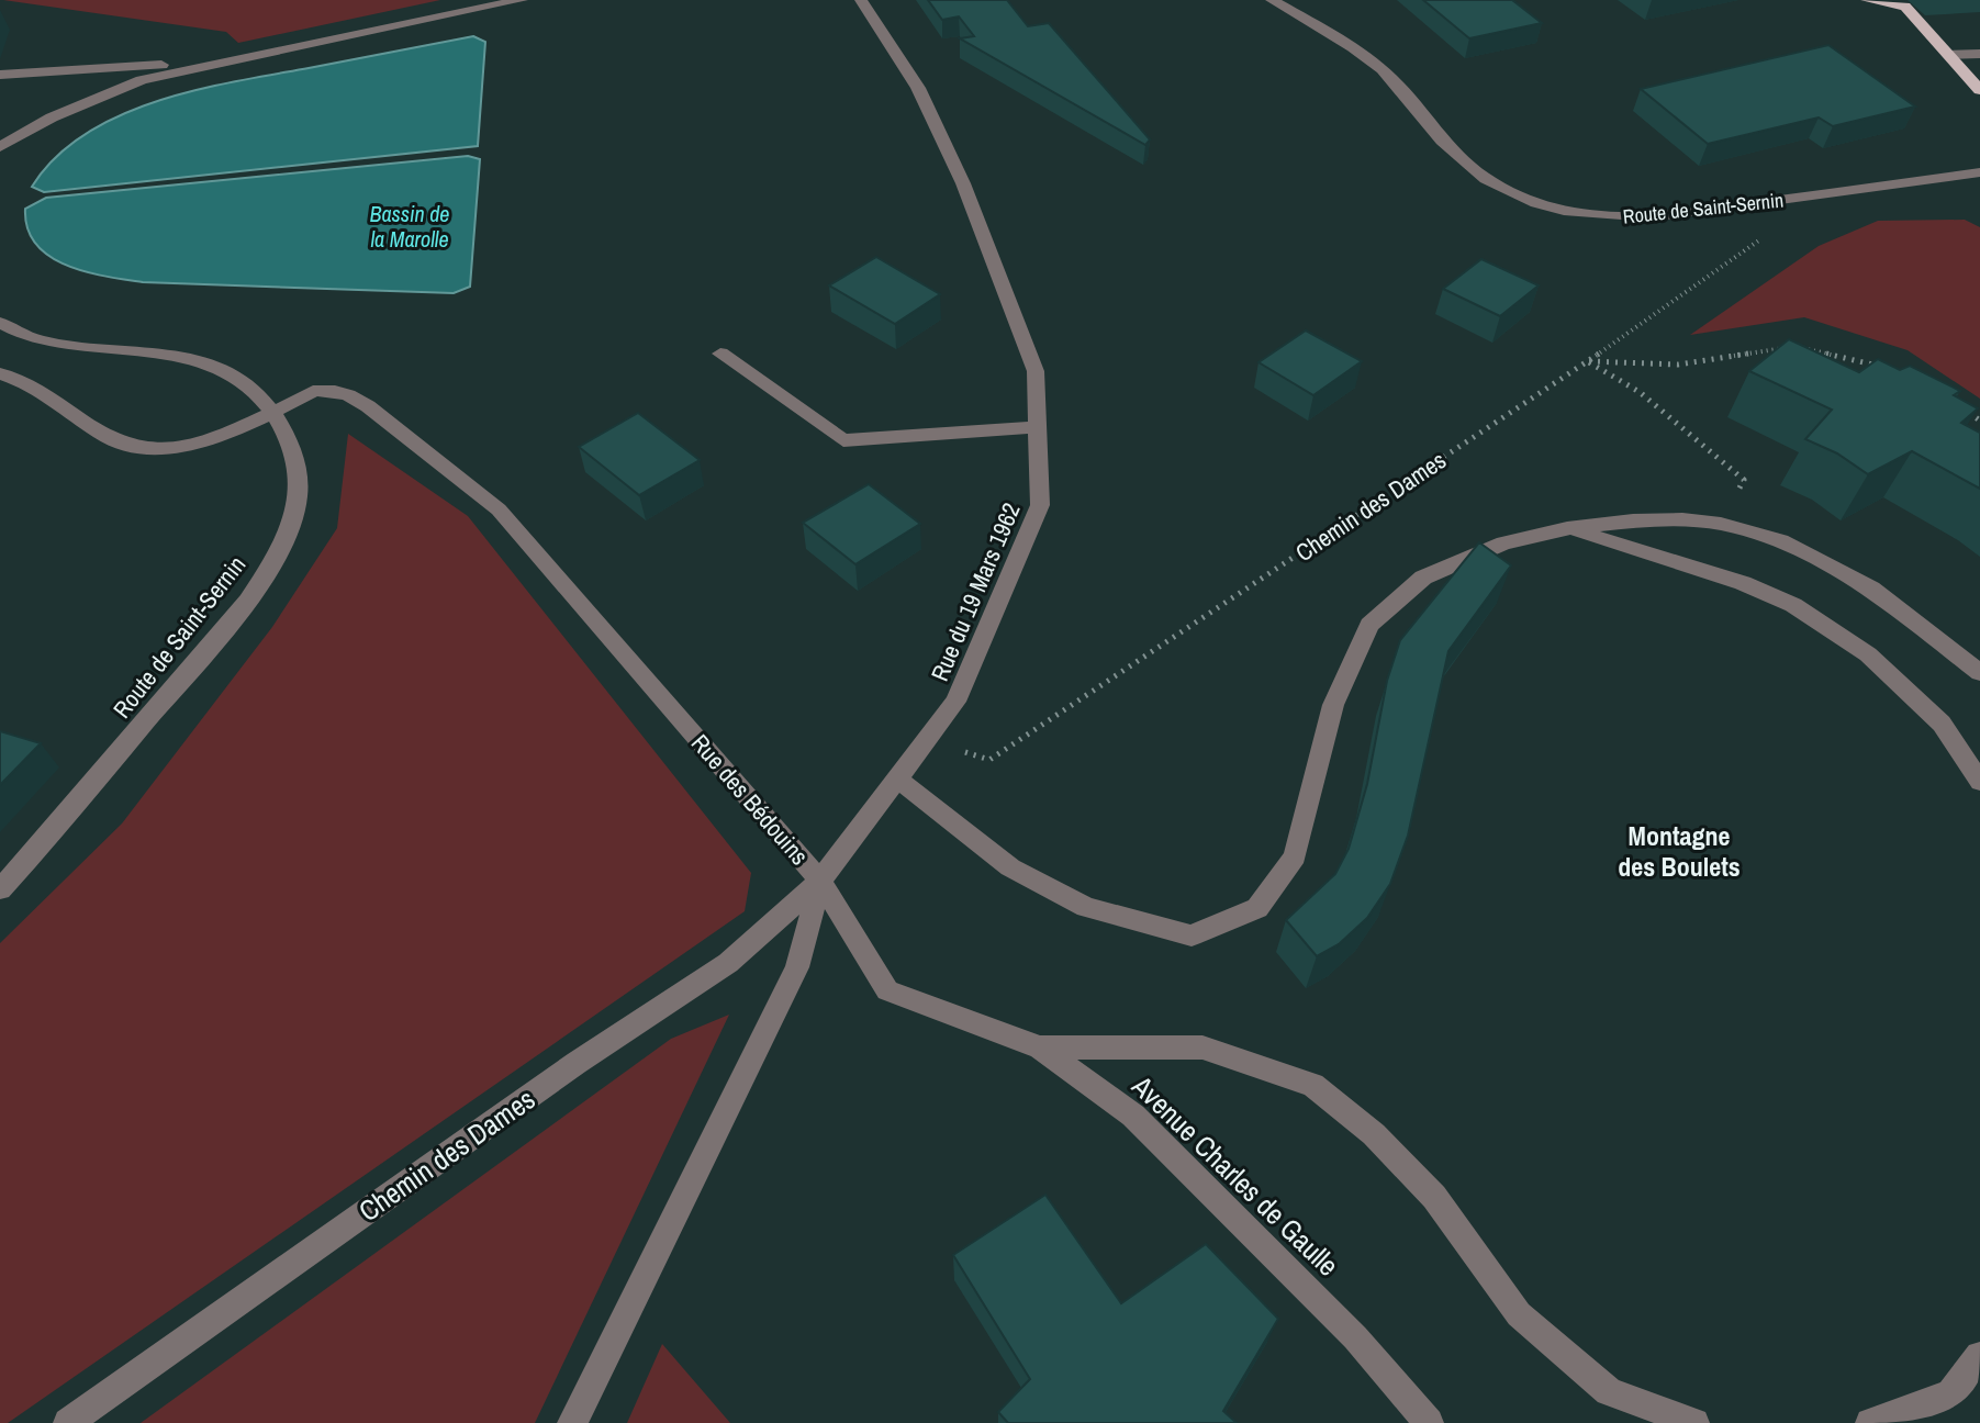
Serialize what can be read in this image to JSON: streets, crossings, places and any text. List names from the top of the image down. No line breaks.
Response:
{"streets":{"street":["Route de Saint-Sernin","Chemin des Dames","Rue du 19 Mars 1962","Rue des Bédouins","Avenue Charles de Gaulle"]},"crossings":[["Route de Saint-Sernin","Chemin des Dames"],["Route de Saint-Sernin","Rue des Bédouins"],["Chemin des Dames","Rue du 19 Mars 1962"],["Chemin des Dames","Rue des Bédouins"],["Chemin des Dames","Avenue Charles de Gaulle"],["Rue du 19 Mars 1962","Rue des Bédouins"],["Rue du 19 Mars 1962","Avenue Charles de Gaulle"],["Rue des Bédouins","Avenue Charles de Gaulle"]],"districts":["Montagne des Boulets"],"water":["Bassin de la Marolle"]}
